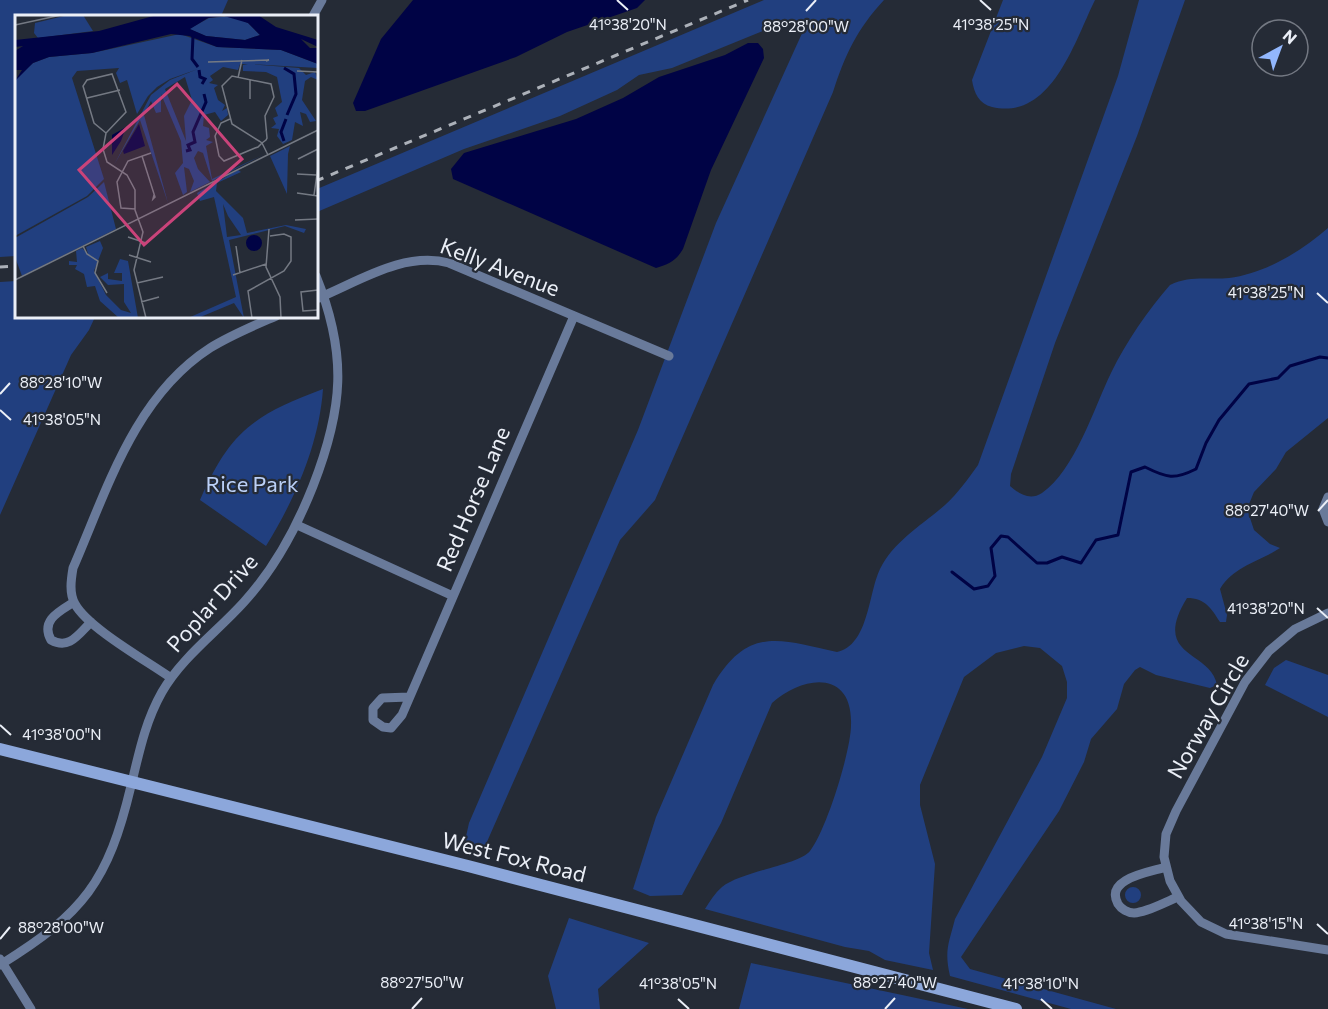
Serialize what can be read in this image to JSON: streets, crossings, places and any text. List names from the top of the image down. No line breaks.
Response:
{"streets":{"street":["Kelly Avenue","Red Horse Lane","Poplar Drive","Norway Circle","West Fox Road"]},"crossings":[["Kelly Avenue","Red Horse Lane"],["Kelly Avenue","Poplar Drive"],["Poplar Drive","West Fox Road"]],"parks":["Rice Park"],"north":"top right","coordinates":["41°38'20\"N","41°38'25\"N","88°28'00\"W","88°28'10\"W","41°38'05\"N","88°27'40\"W","41°38'00\"N","41°38'15\"N","88°27'50\"W","41°38'10\"N"]}
